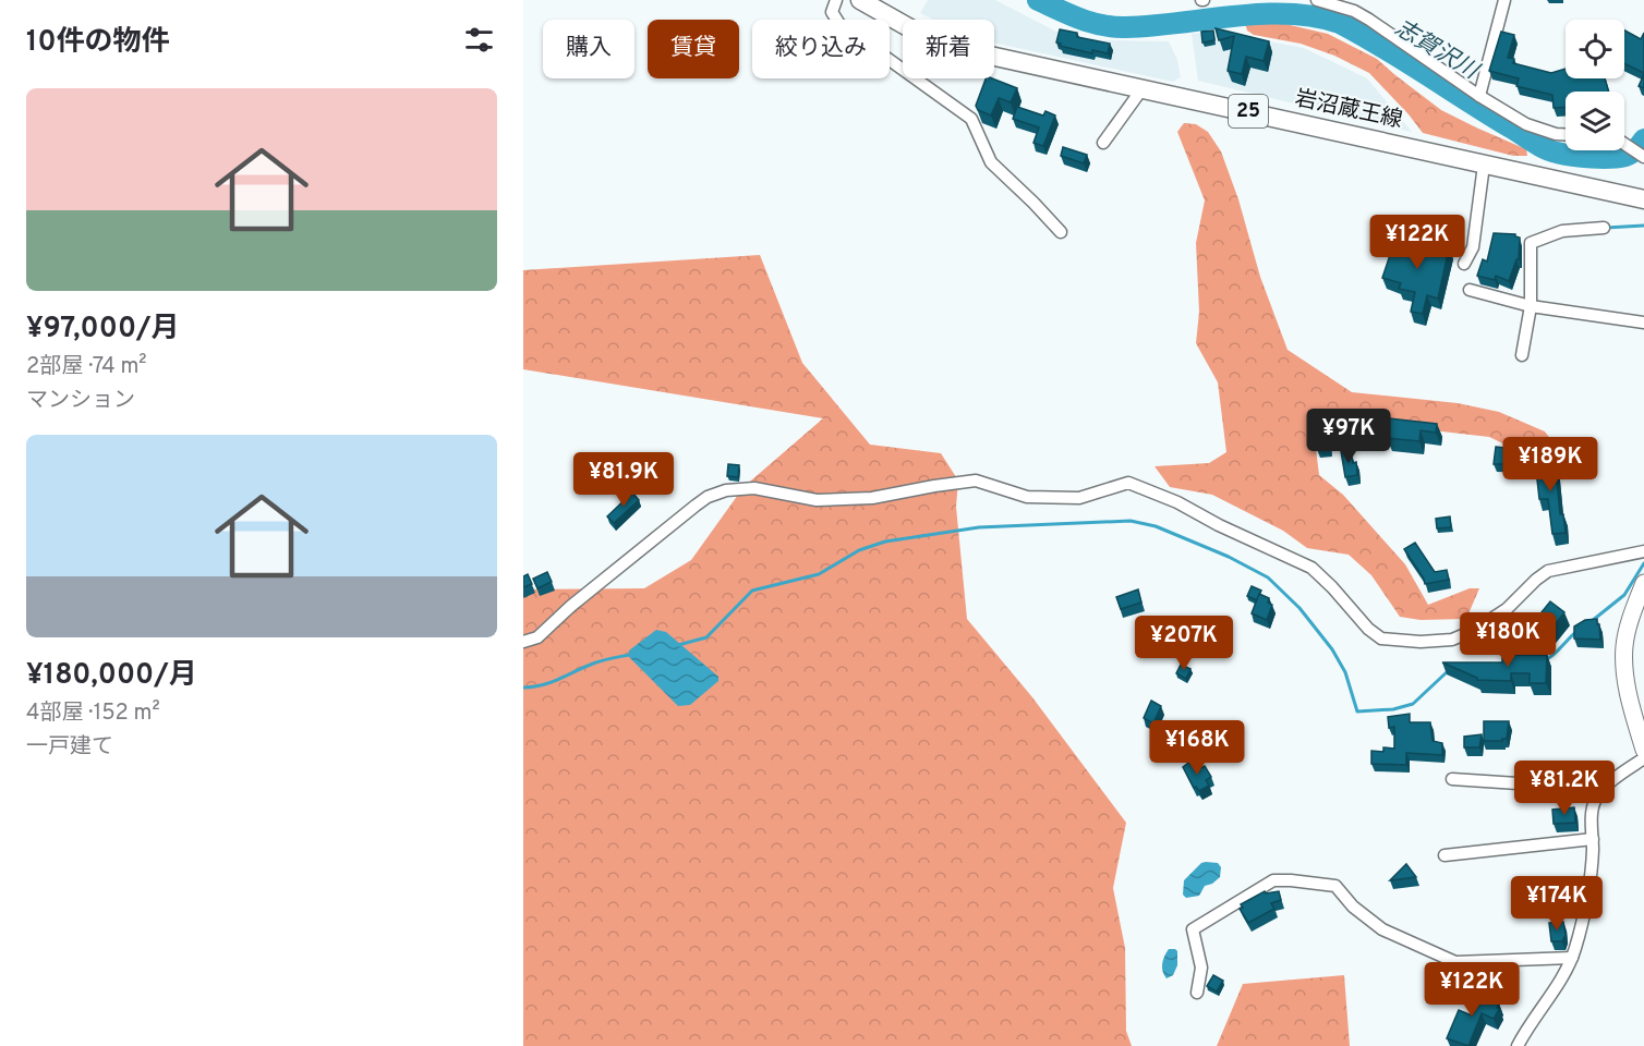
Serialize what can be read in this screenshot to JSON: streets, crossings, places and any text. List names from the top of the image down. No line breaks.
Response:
{"streets":{"main road":["岩沼蔵王線","25"]},"water":["志賀沢川"],"page":{"heading":"10件の物件","chip":["購入","賃貸","絞り込み","新着"],"list":[{"name":"¥97,000/月","note":"2部屋 · 74 m² · マンション"},{"name":"¥180,000/月","note":"4部屋 · 152 m² · 一戸建て"}],"price":["¥122K","¥97K","¥189K","¥81.9K","¥180K","¥207K","¥168K","¥81.2K","¥174K","¥122K"]}}
